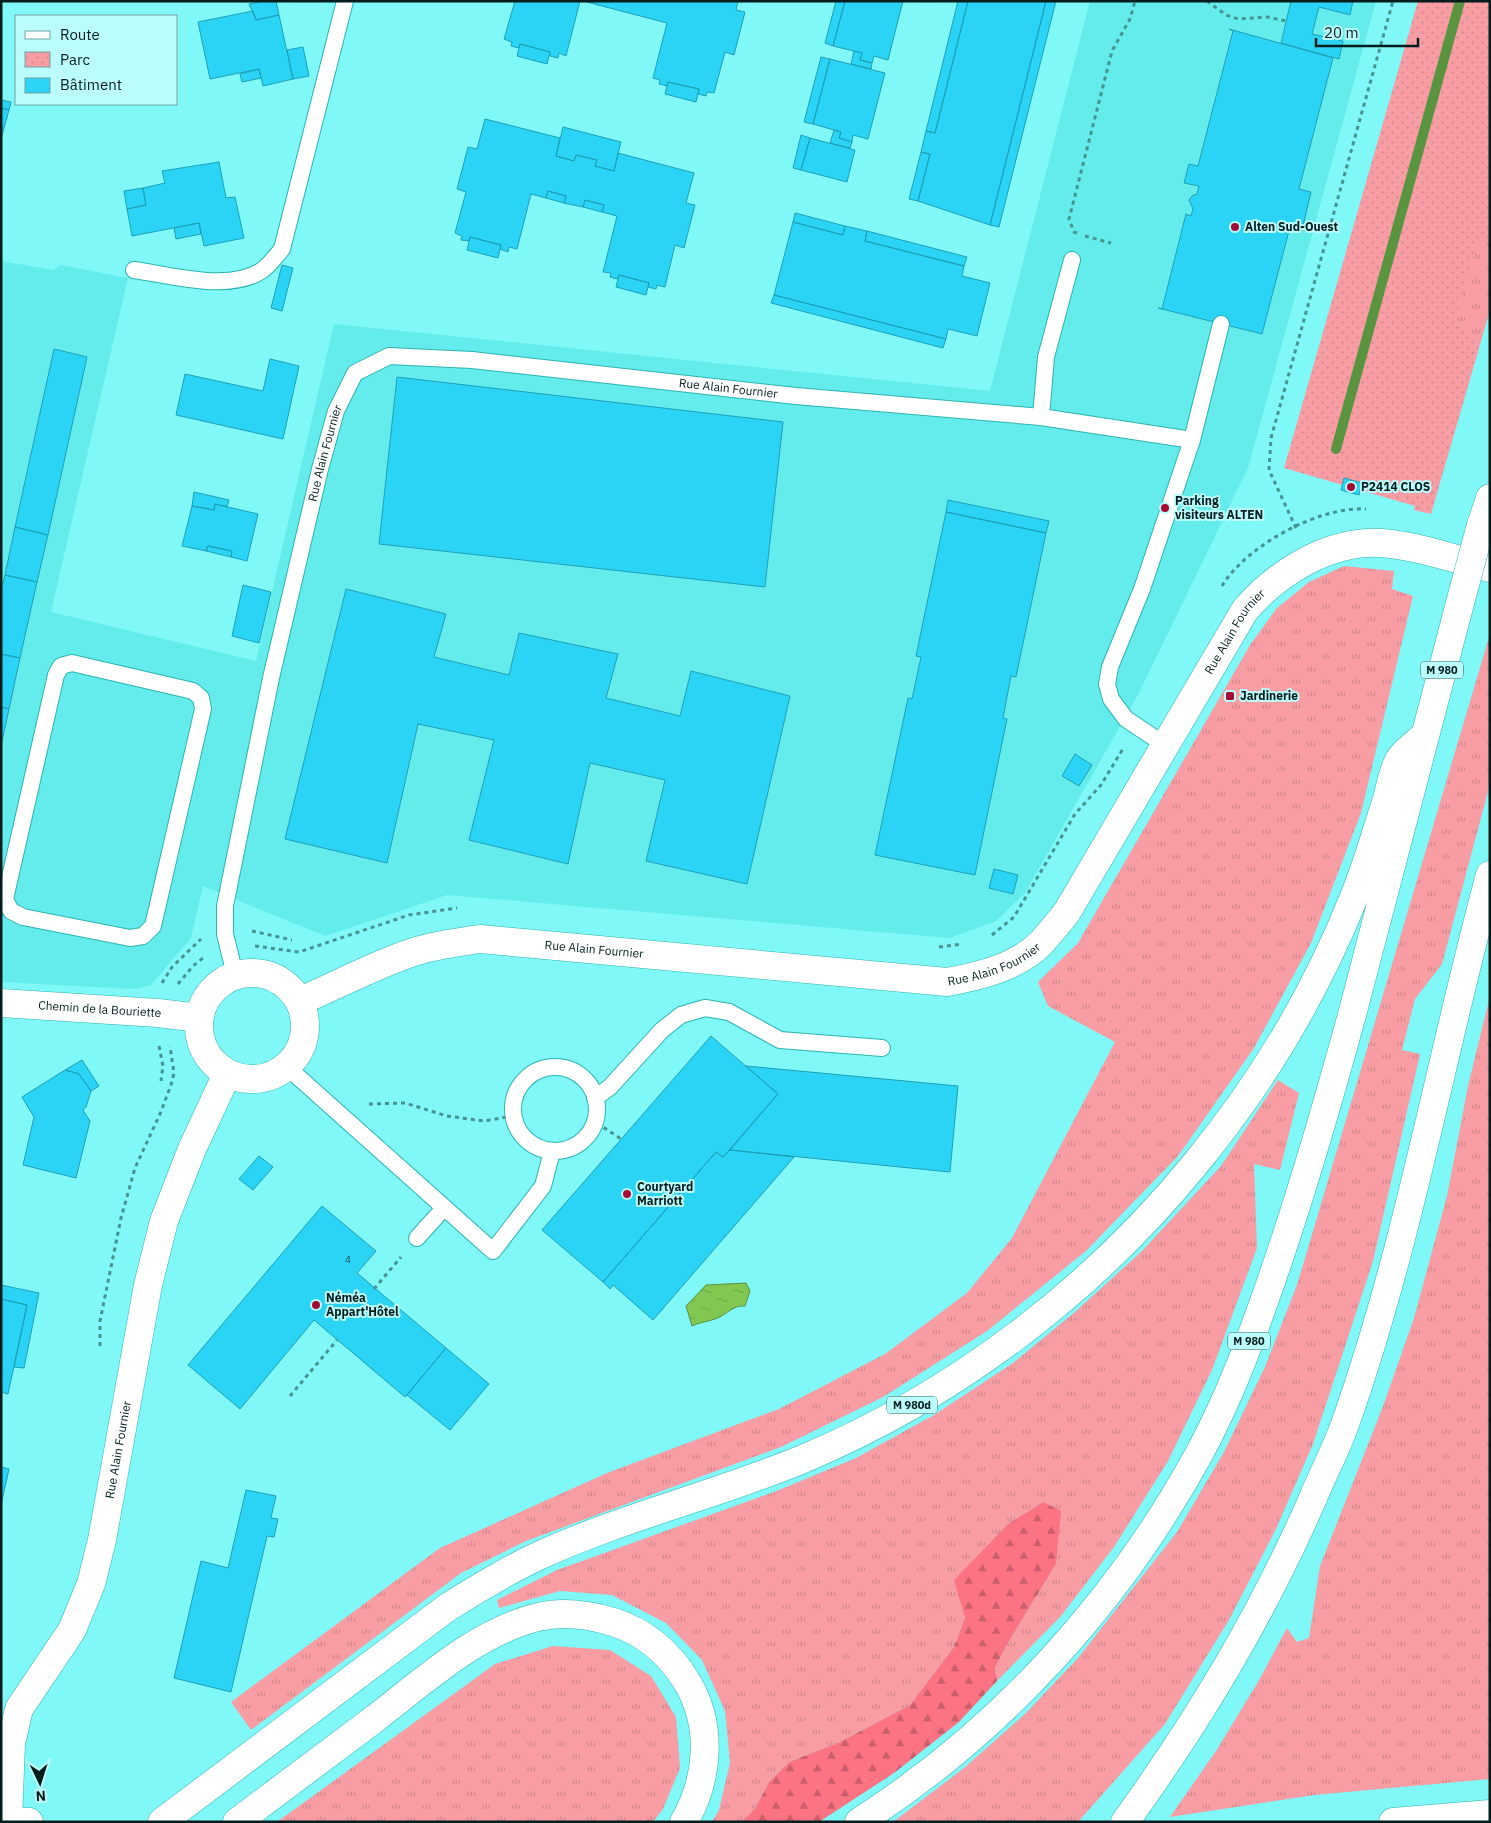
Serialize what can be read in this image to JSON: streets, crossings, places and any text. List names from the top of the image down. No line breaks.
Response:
{"streets":{"main road":["Rue Alain Fournier","M 980","Chemin de la Bouriette","M 980d"]},"crossings":[["Rue Alain Fournier","Chemin de la Bouriette"],["M 980","M 980d"]],"places":{"other":["Alten Sud-Ouest","P2414 CLOS","Parking visiteurs ALTEN","Courtyard Marriott","Néméa Appart'Hôtel"],"transit":["Jardinerie"]},"house_numbers":["4"],"legend":["Route","Parc","Bâtiment"],"scale_bar":"20 m","north":"bottom"}
